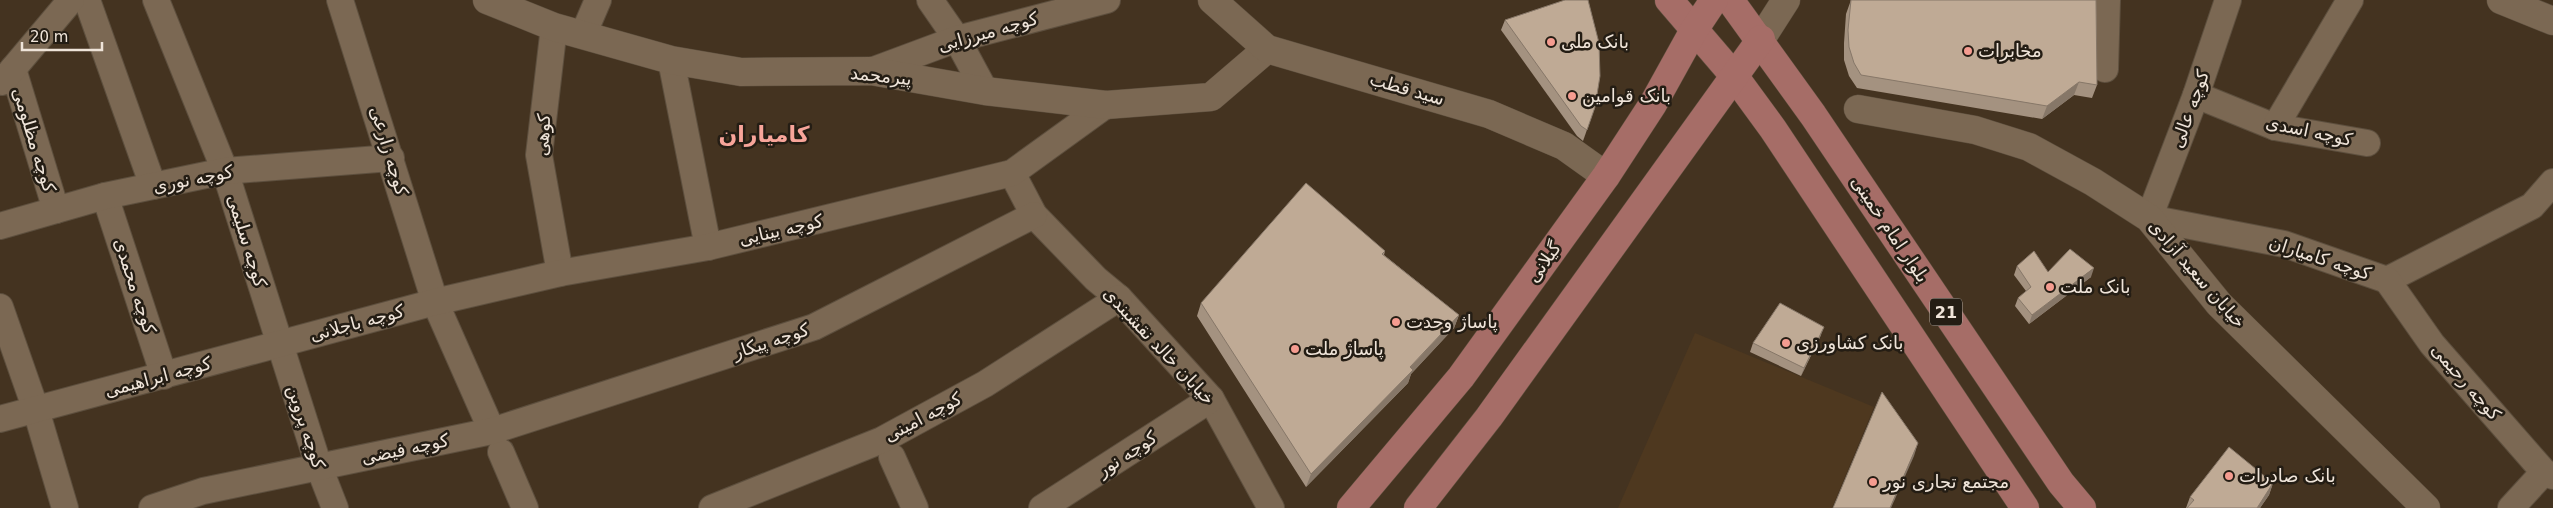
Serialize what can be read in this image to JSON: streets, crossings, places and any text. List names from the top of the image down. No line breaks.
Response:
{"streets":{"main road":["بلوار امام خمینی","گیلانی","21"],"street":["کوچه میرزایی","پیرمحمد","سید قطب","کوچه عالی","کوچه اسدی","کوهی","کوچه مظلومی","کوچه زارعی","کوچه نوری","کوچه بینایی","کوچه سلیمی","کوچه کامیاران","خیابان سعید آزادی","کوچه محمدی","کوچه باجلانی","کوچه پیکار","خیابان خالد نقشبندی","کوچه ابراهیمی","کوچه رحیمی","کوچه امینی","کوچه پروین","کوچه فیضی","کوچه نور"]},"crossings":[["کوچه میرزایی","پیرمحمد"],["پیرمحمد","سید قطب"],["پیرمحمد","کوهی"],["پیرمحمد","کوچه بینایی"],["سید قطب","گیلانی"],["کوچه عالی","کوچه اسدی"],["کوچه عالی","کوچه کامیاران"],["کوچه عالی","خیابان سعید آزادی"],["کوهی","کوچه بینایی"],["کوچه مظلومی","کوچه نوری"],["کوچه زارعی","کوچه نوری"],["کوچه زارعی","کوچه بینایی"],["کوچه زارعی","کوچه باجلانی"],["کوچه زارعی","کوچه پیکار"],["کوچه زارعی","کوچه فیضی"],["کوچه نوری","کوچه سلیمی"],["کوچه نوری","کوچه محمدی"],["کوچه بینایی","کوچه باجلانی"],["کوچه بینایی","خیابان خالد نقشبندی"],["کوچه سلیمی","کوچه باجلانی"],["کوچه سلیمی","کوچه ابراهیمی"],["کوچه سلیمی","کوچه پروین"],["کوچه کامیاران","خیابان سعید آزادی"],["کوچه کامیاران","کوچه رحیمی"],["کوچه محمدی","کوچه ابراهیمی"],["کوچه باجلانی","کوچه ابراهیمی"],["کوچه باجلانی","کوچه پروین"],["کوچه پیکار","خیابان خالد نقشبندی"],["کوچه پیکار","کوچه فیضی"],["خیابان خالد نقشبندی","کوچه امینی"],["خیابان خالد نقشبندی","کوچه نور"],["کوچه ابراهیمی","کوچه پروین"],["کوچه پروین","کوچه فیضی"]],"districts":["کامیاران"],"places":["بانک ملی","مخابرات","بانک قوامین","بانک ملت","پاساژ وحدت","بانک کشاورزی","پاساژ ملت","بانک صادرات","مجتمع تجاری نور"],"scale_bar":"20 m"}
